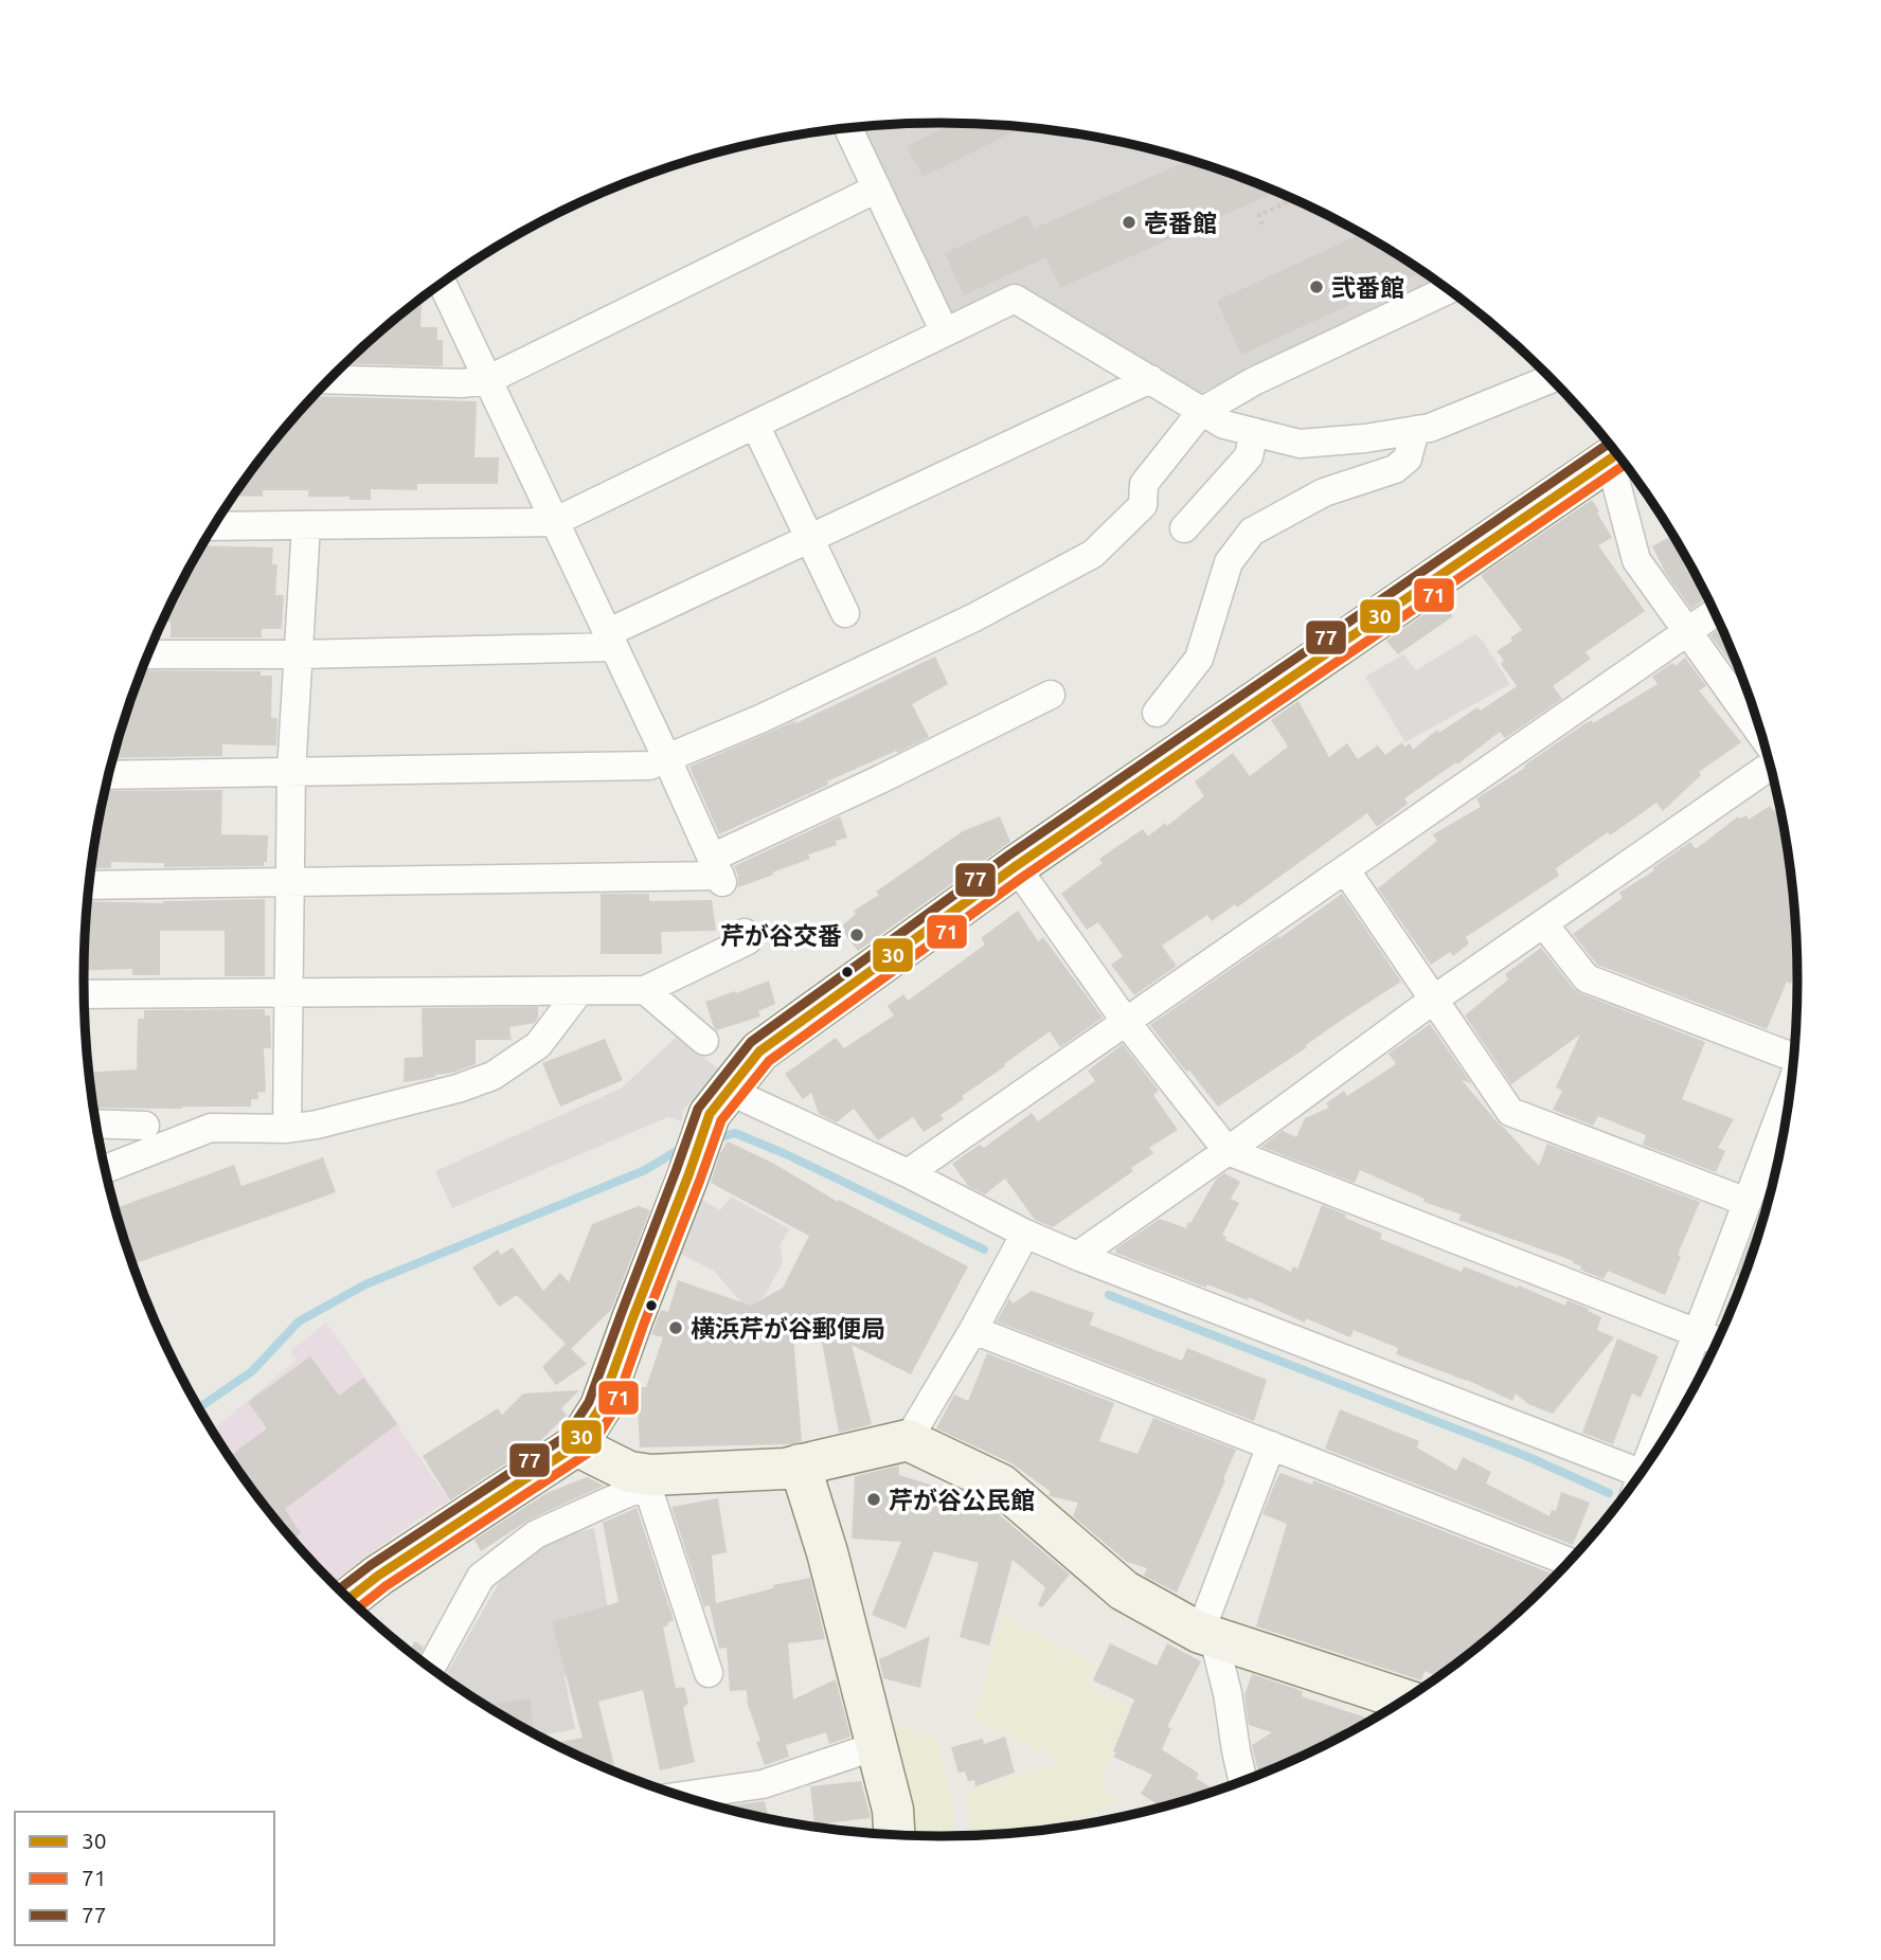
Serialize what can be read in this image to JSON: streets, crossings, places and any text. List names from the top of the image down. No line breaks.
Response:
{"places":["壱番館","弐番館","芹が谷交番","横浜芹が谷郵便局","芹が谷公民館"],"lines":["transit line 77","transit line 30","transit line 71"],"legend":["30","71","77"]}
